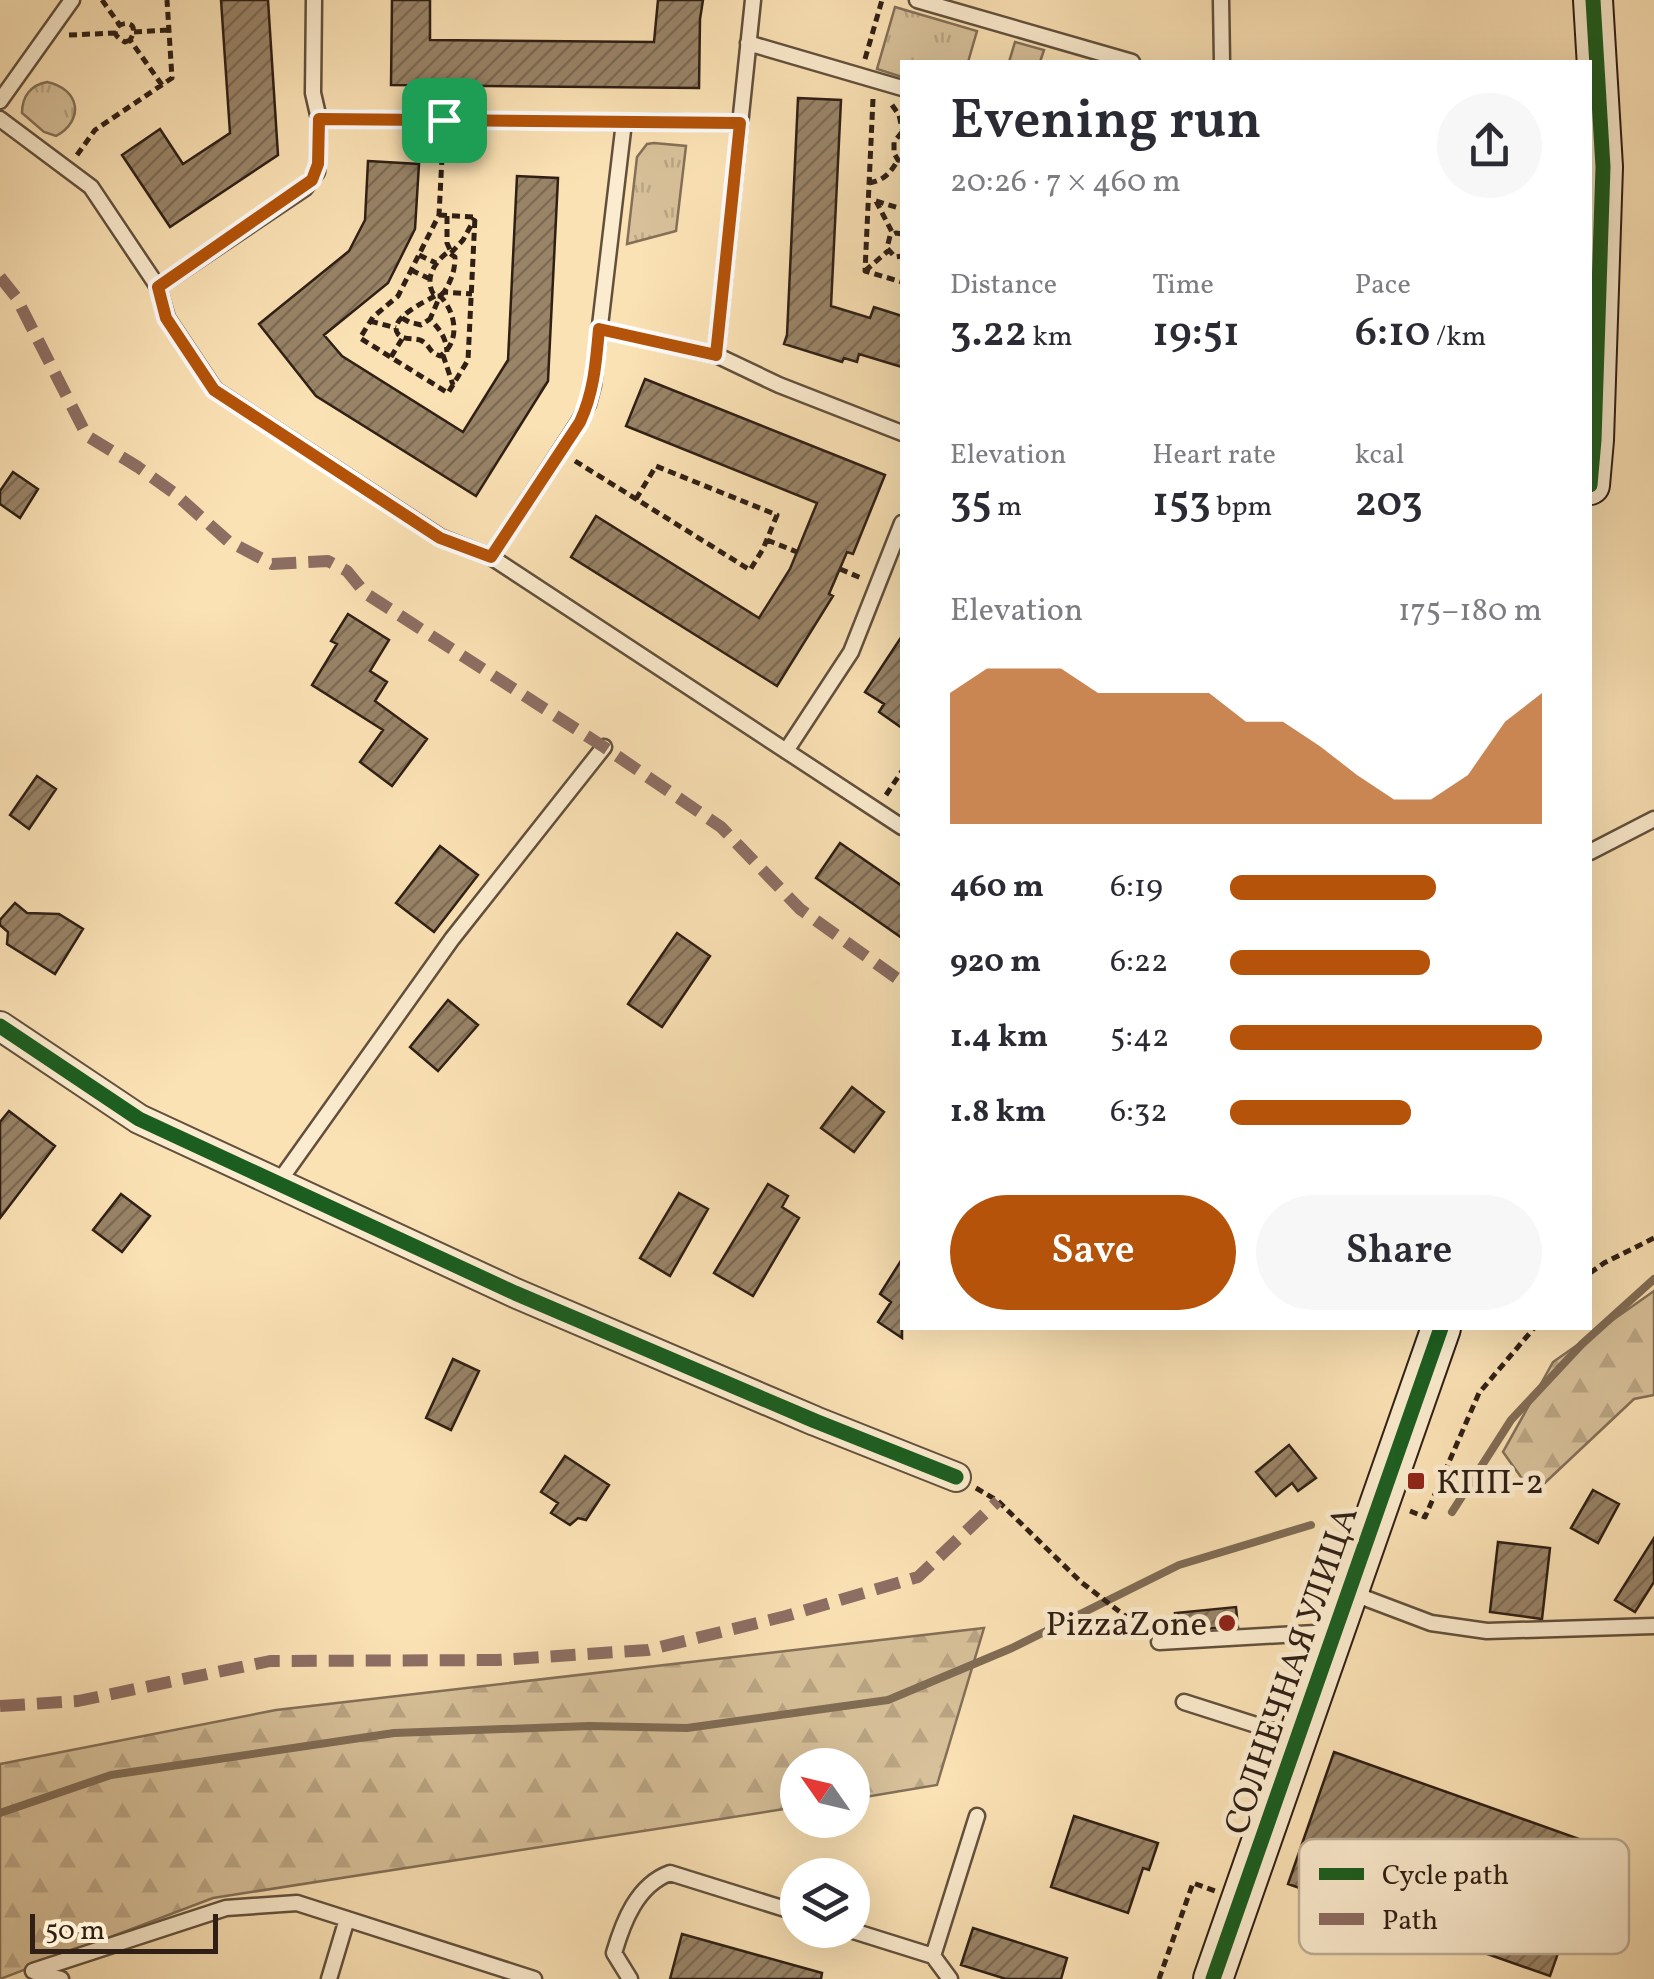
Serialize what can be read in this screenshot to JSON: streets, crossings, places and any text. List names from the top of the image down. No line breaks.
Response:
{"streets":{"street":["СОЛНЕЧНАЯ УЛИЦА"]},"places":{"transit":["КПП-2"],"other":["PizzaZone"]},"legend":["Cycle path","Path"],"scale_bar":"50 m","north":"top left","page":{"heading":["Evening run","20:26 · 7 × 460 m"],"stats":[["Distance","3.22 km"],["Time","19:51"],["Pace","6:10 /km"],["Elevation","35 m"],["Heart rate","153 bpm"],["kcal","203"]],"chart":["Elevation","175–180 m"],"list":[{"name":"460 m","note":"6:19"},{"name":"920 m","note":"6:22"},{"name":"1.4 km","note":"5:42"},{"name":"1.8 km","note":"6:32"}],"buttons":["Save","Share"],"scale":"50 m"}}
